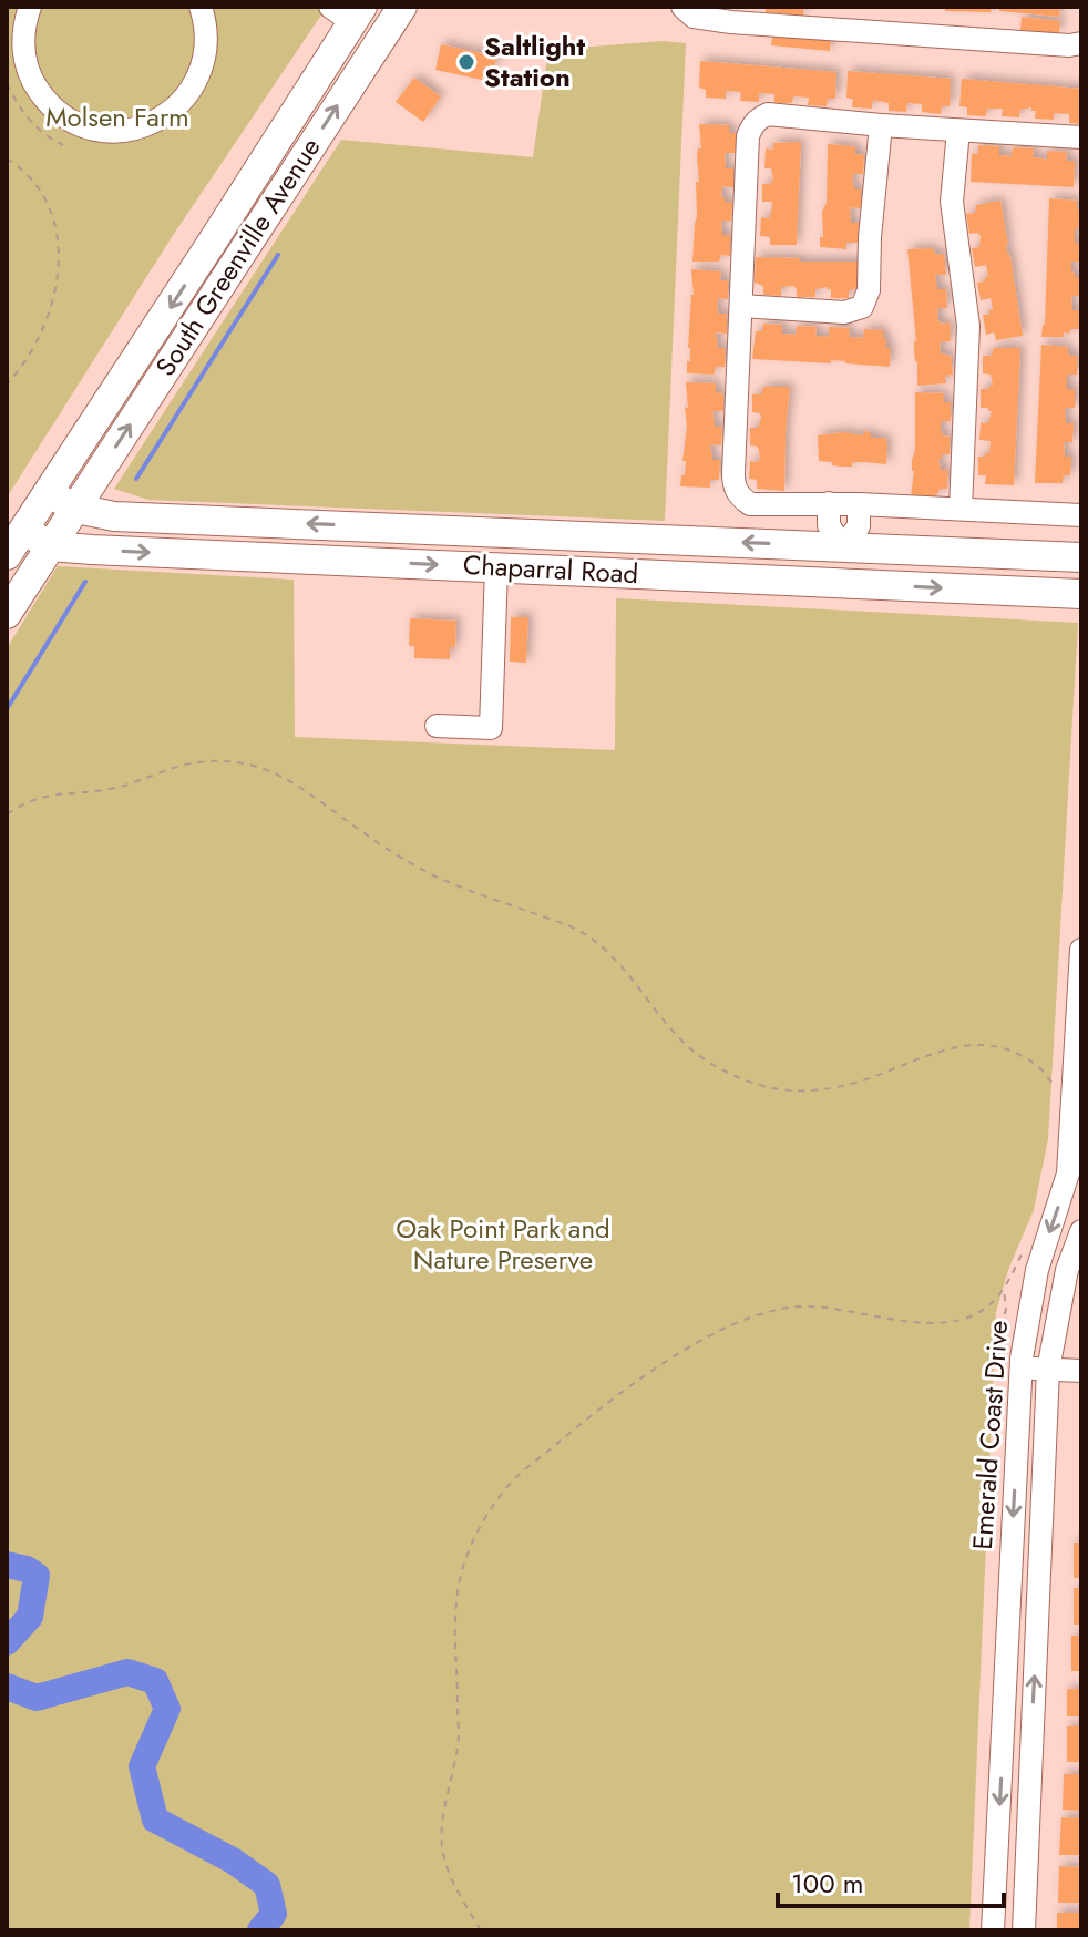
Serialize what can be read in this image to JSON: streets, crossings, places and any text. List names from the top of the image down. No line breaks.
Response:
{"streets":{"main road":["South Greenville Avenue","Chaparral Road"],"street":["Emerald Coast Drive"]},"crossings":[["South Greenville Avenue","Chaparral Road"]],"parks":["Molsen Farm","Oak Point Park and Nature Preserve"],"places":["Saltlight Station"],"scale_bar":"100 m"}
